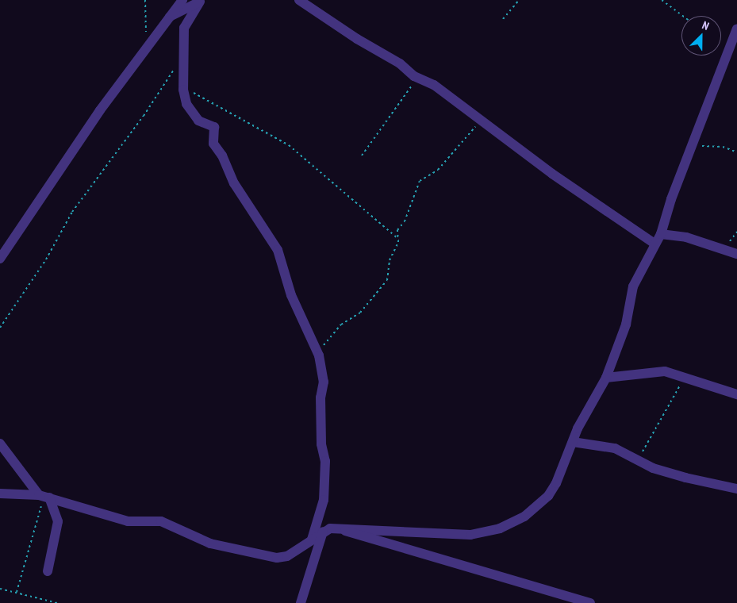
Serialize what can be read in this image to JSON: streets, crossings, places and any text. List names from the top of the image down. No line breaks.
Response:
{"north":"top right"}
